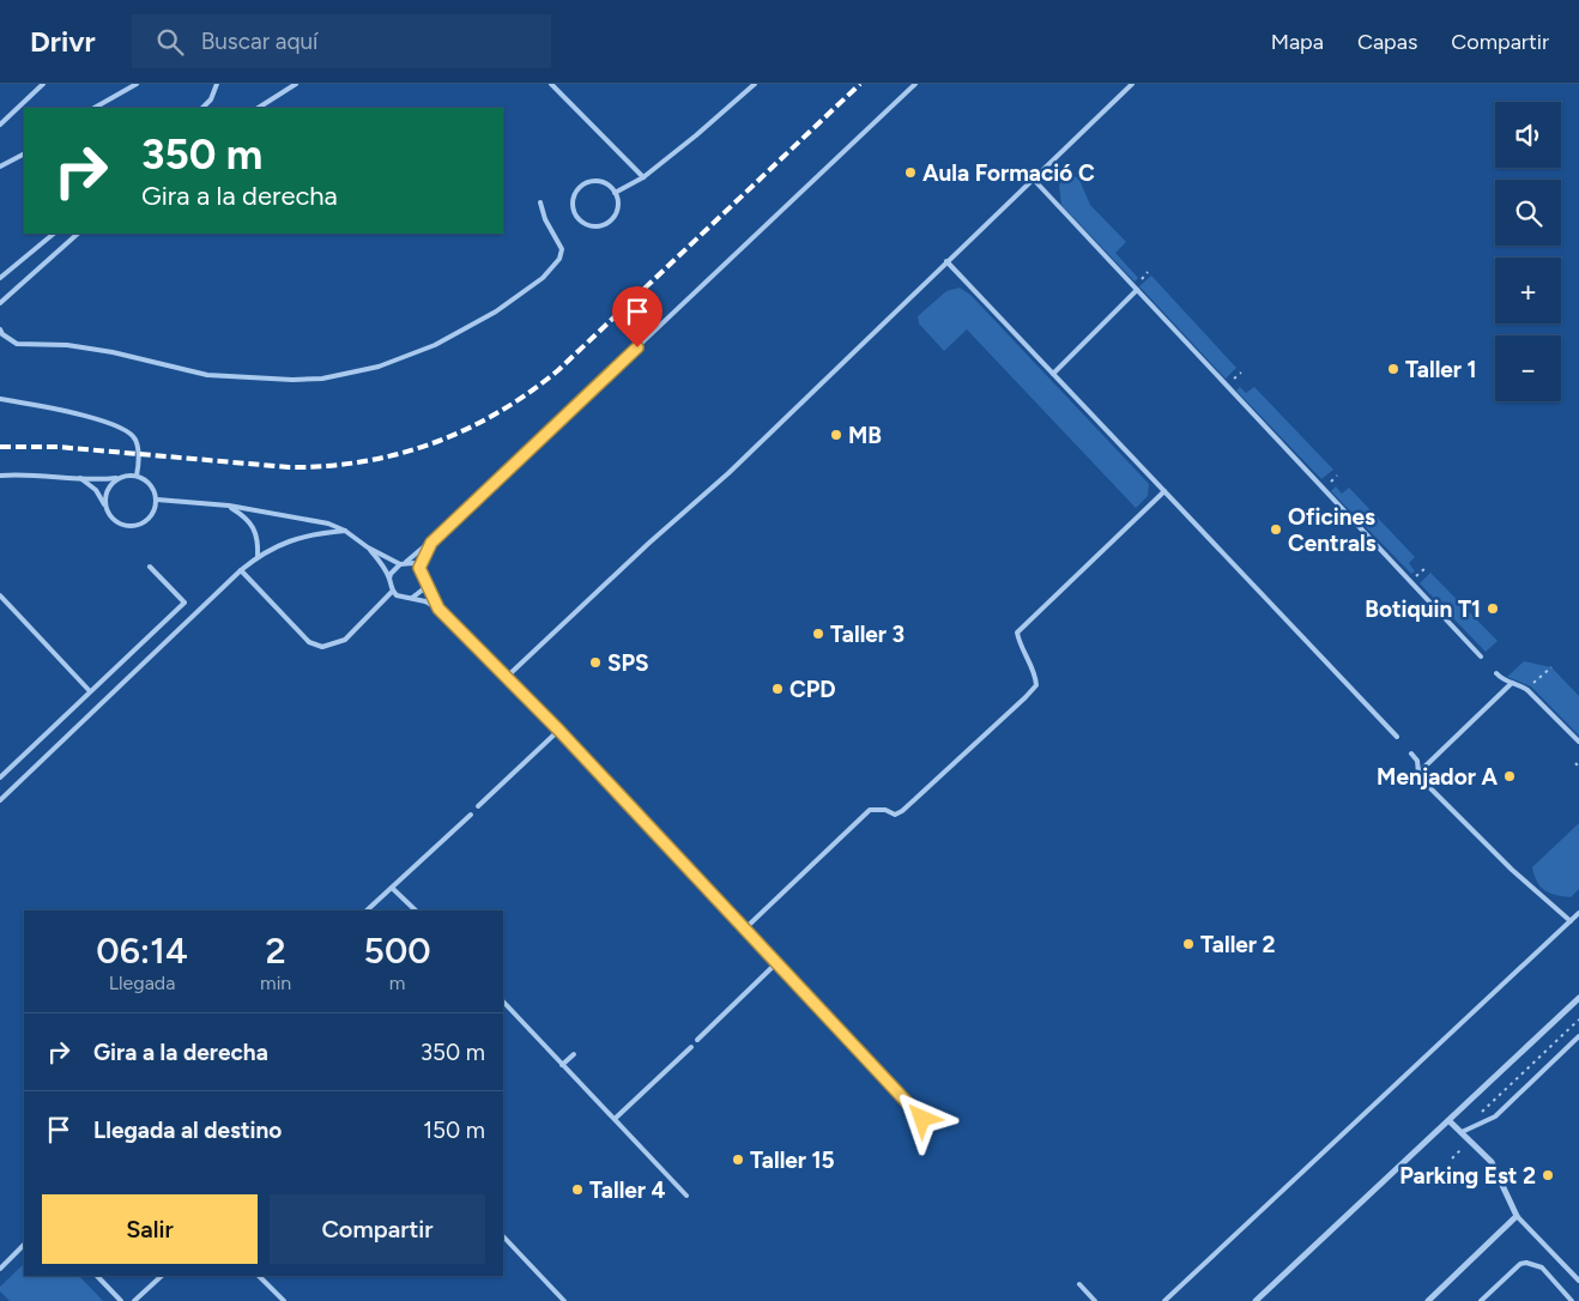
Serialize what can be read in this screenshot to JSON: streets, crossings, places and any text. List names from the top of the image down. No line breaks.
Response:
{"places":["Aula Formació C","Taller 1","MB","Oficines Centrals","Botiquin T1","Taller 3","SPS","CPD","Menjador A","Taller 2","Taller 15","Parking Est 2","Taller 4"],"page":{"header":"Drivr","search":"Buscar aquí","nav":["Mapa","Capas","Compartir"],"map_buttons":["+","−"],"turn":["350 m","Gira a la derecha"],"eta":["06:14","Llegada","2","min","500","m"],"list":[{"name":"Gira a la derecha","value":"350 m"},{"name":"Llegada al destino","value":"150 m"}],"buttons":["Salir","Compartir"]}}
